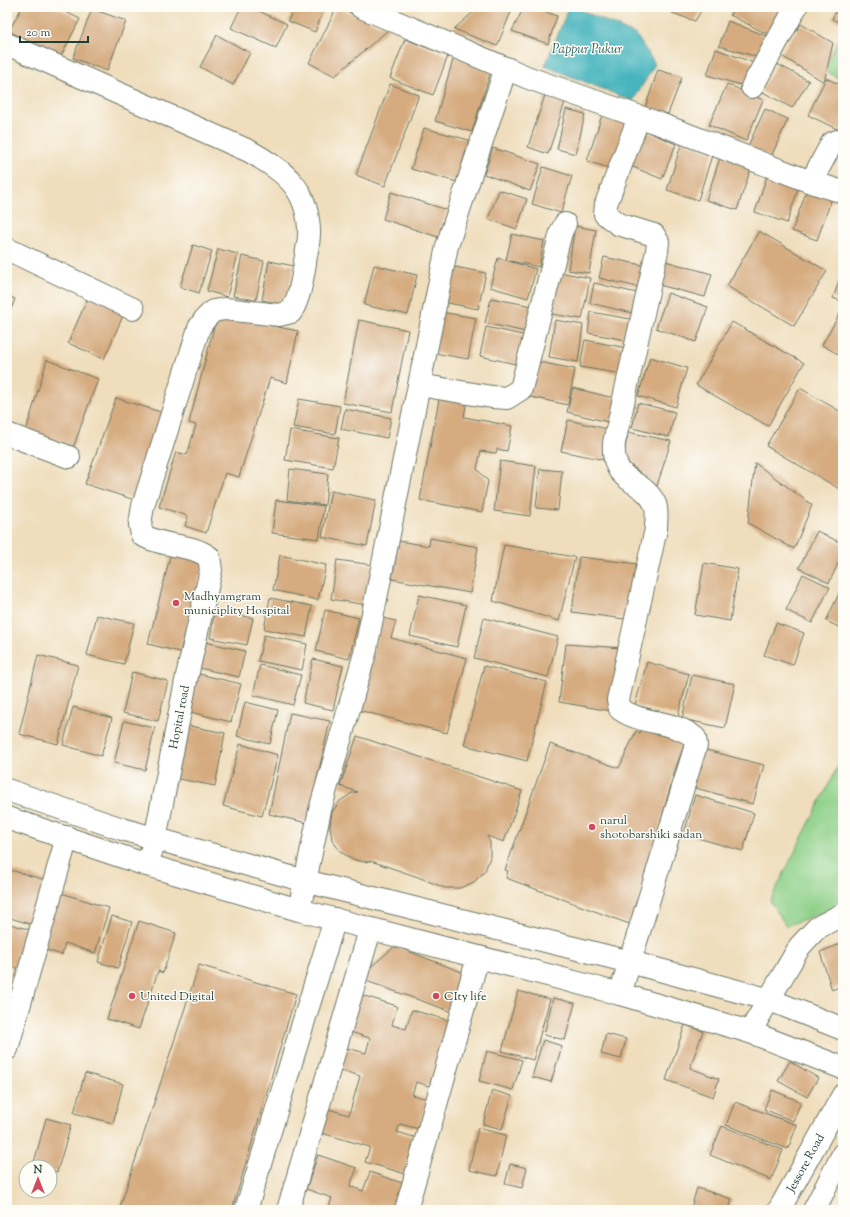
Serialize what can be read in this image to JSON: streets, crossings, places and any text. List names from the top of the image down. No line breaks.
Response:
{"streets":{"main road":["Hopital road","Jessore Road"]},"water":["Pappur Pukur"],"places":["Madhyamgram municiplity Hospital","narul shotobarshiki sadan","United Digital","CIty life"],"scale_bar":"20 m","north":"top"}
